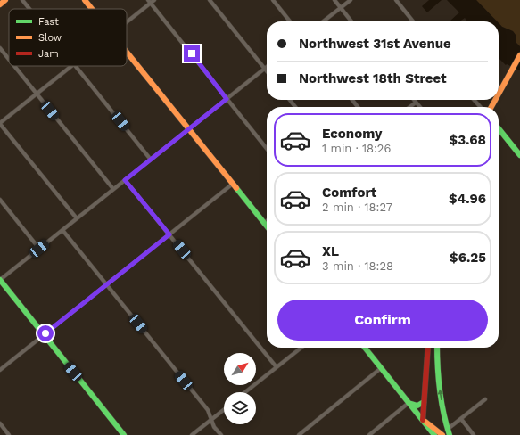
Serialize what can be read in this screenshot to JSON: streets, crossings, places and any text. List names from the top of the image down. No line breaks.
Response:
{"legend":["Fast","Slow","Jam"],"north":"top right","page":{"banner":["Northwest 31st Avenue","Northwest 18th Street"],"list":[{"name":"Economy","note":"1 min · 18:26","value":"$3.68"},{"name":"Comfort","note":"2 min · 18:27","value":"$4.96"},{"name":"XL","note":"3 min · 18:28","value":"$6.25"}],"buttons":"Confirm"}}
